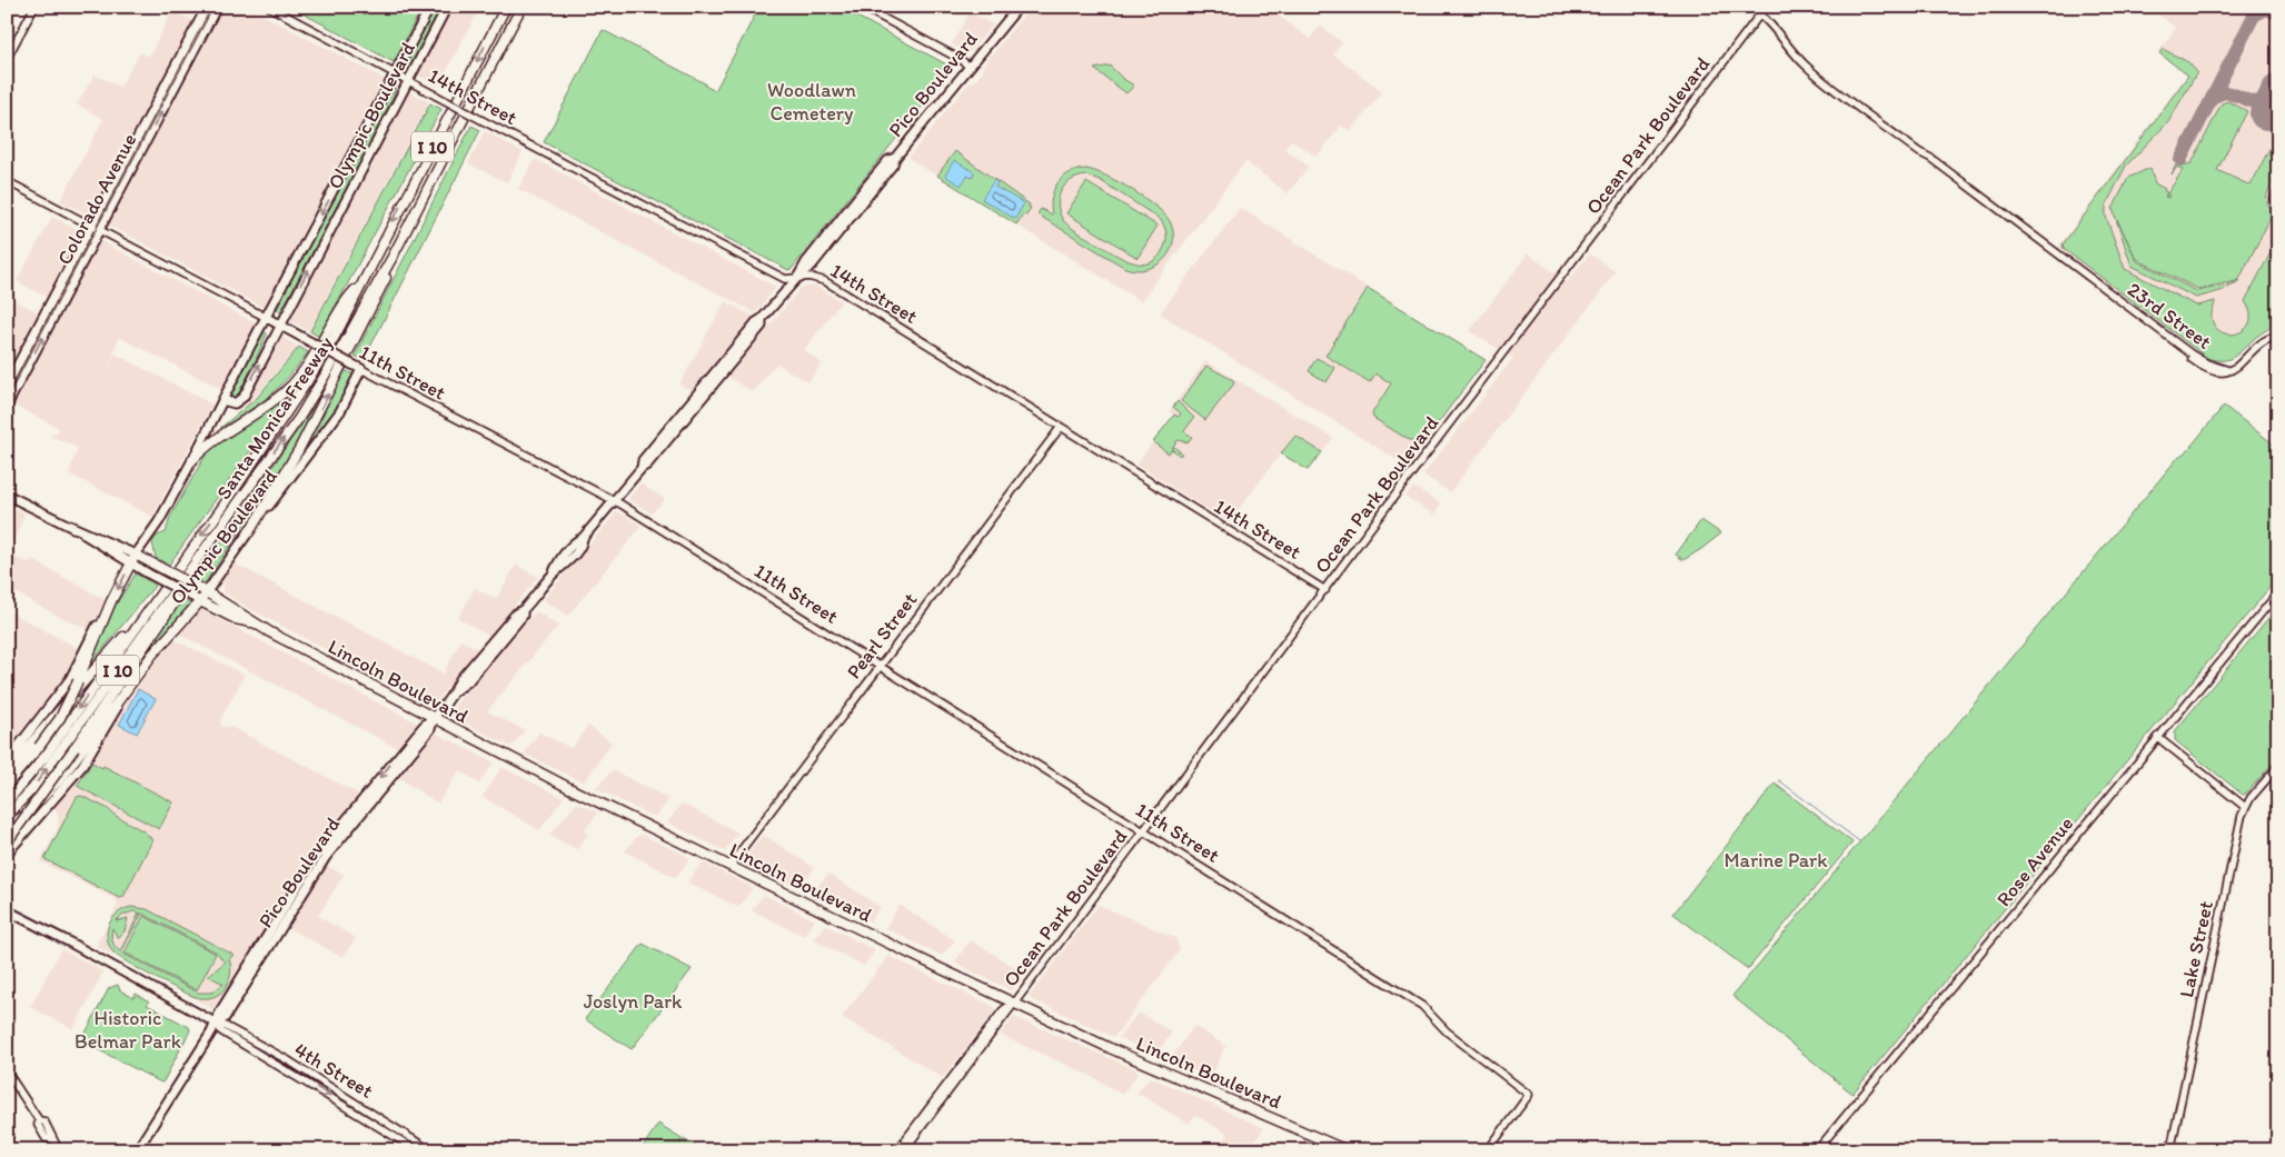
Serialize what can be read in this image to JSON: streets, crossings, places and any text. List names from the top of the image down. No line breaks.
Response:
{"streets":{"highway":["Olympic Boulevard","I 10","Santa Monica Freeway","Lincoln Boulevard"],"main road":["Pico Boulevard","Colorado Avenue","11th Street","4th Street"],"street":["14th Street","Ocean Park Boulevard","23rd Street","Pearl Street","Rose Avenue","Lake Street"]},"crossings":[["Pico Boulevard","14th Street"],["Pico Boulevard","11th Street"],["Pico Boulevard","Lincoln Boulevard"],["Pico Boulevard","4th Street"],["14th Street","Olympic Boulevard"],["14th Street","Ocean Park Boulevard"],["14th Street","Pearl Street"],["Olympic Boulevard","11th Street"],["Olympic Boulevard","Lincoln Boulevard"],["Ocean Park Boulevard","23rd Street"],["Ocean Park Boulevard","11th Street"],["Ocean Park Boulevard","Lincoln Boulevard"],["Colorado Avenue","11th Street"],["11th Street","Pearl Street"],["Pearl Street","Lincoln Boulevard"]],"parks":["Woodlawn Cemetery","Marine Park","Joslyn Park","Historic Belmar Park"]}
